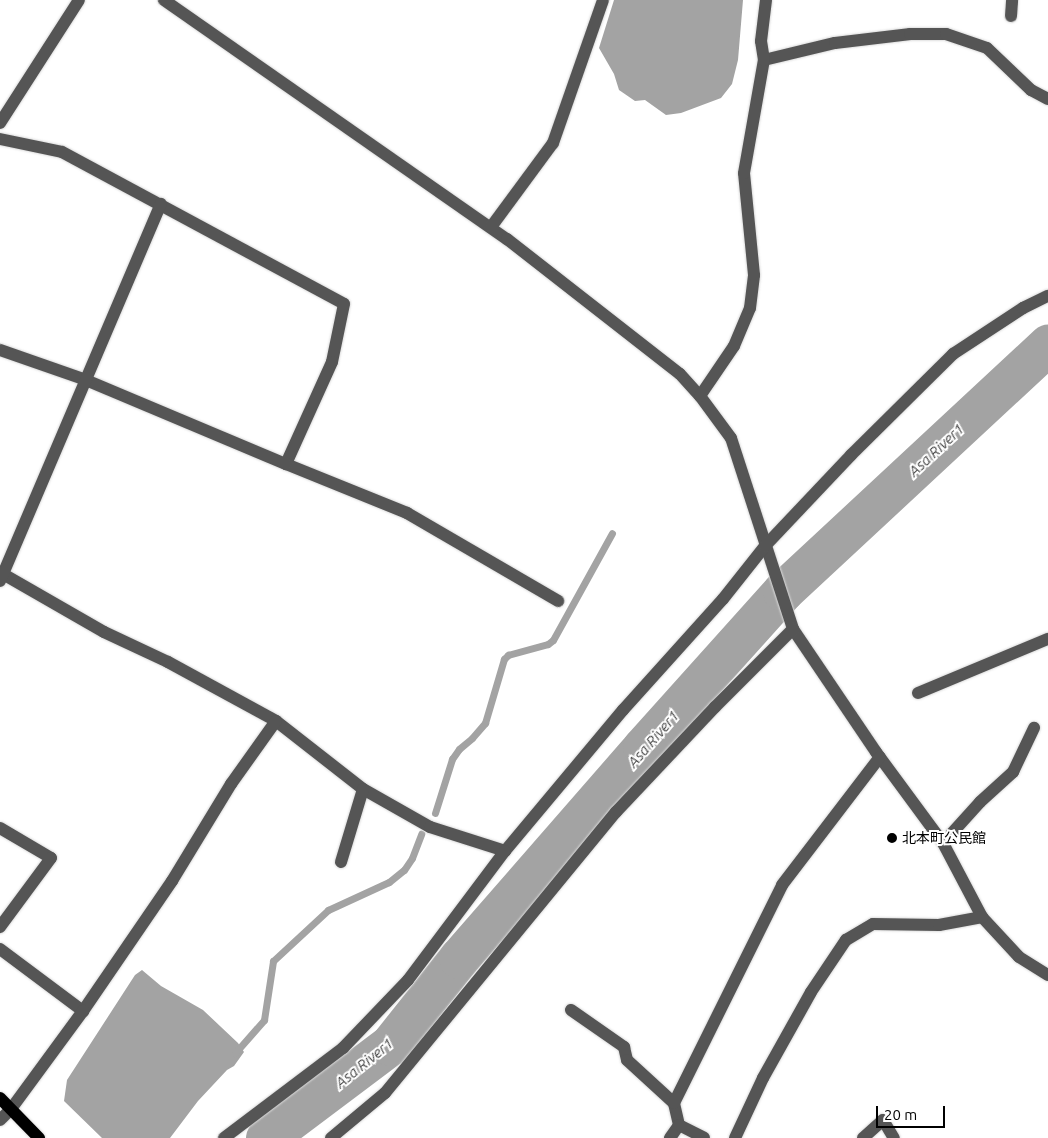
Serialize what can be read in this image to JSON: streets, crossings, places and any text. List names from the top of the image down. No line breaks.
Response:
{"water":["Asa River1"],"places":["北本町公民館"],"scale_bar":"20 m"}
